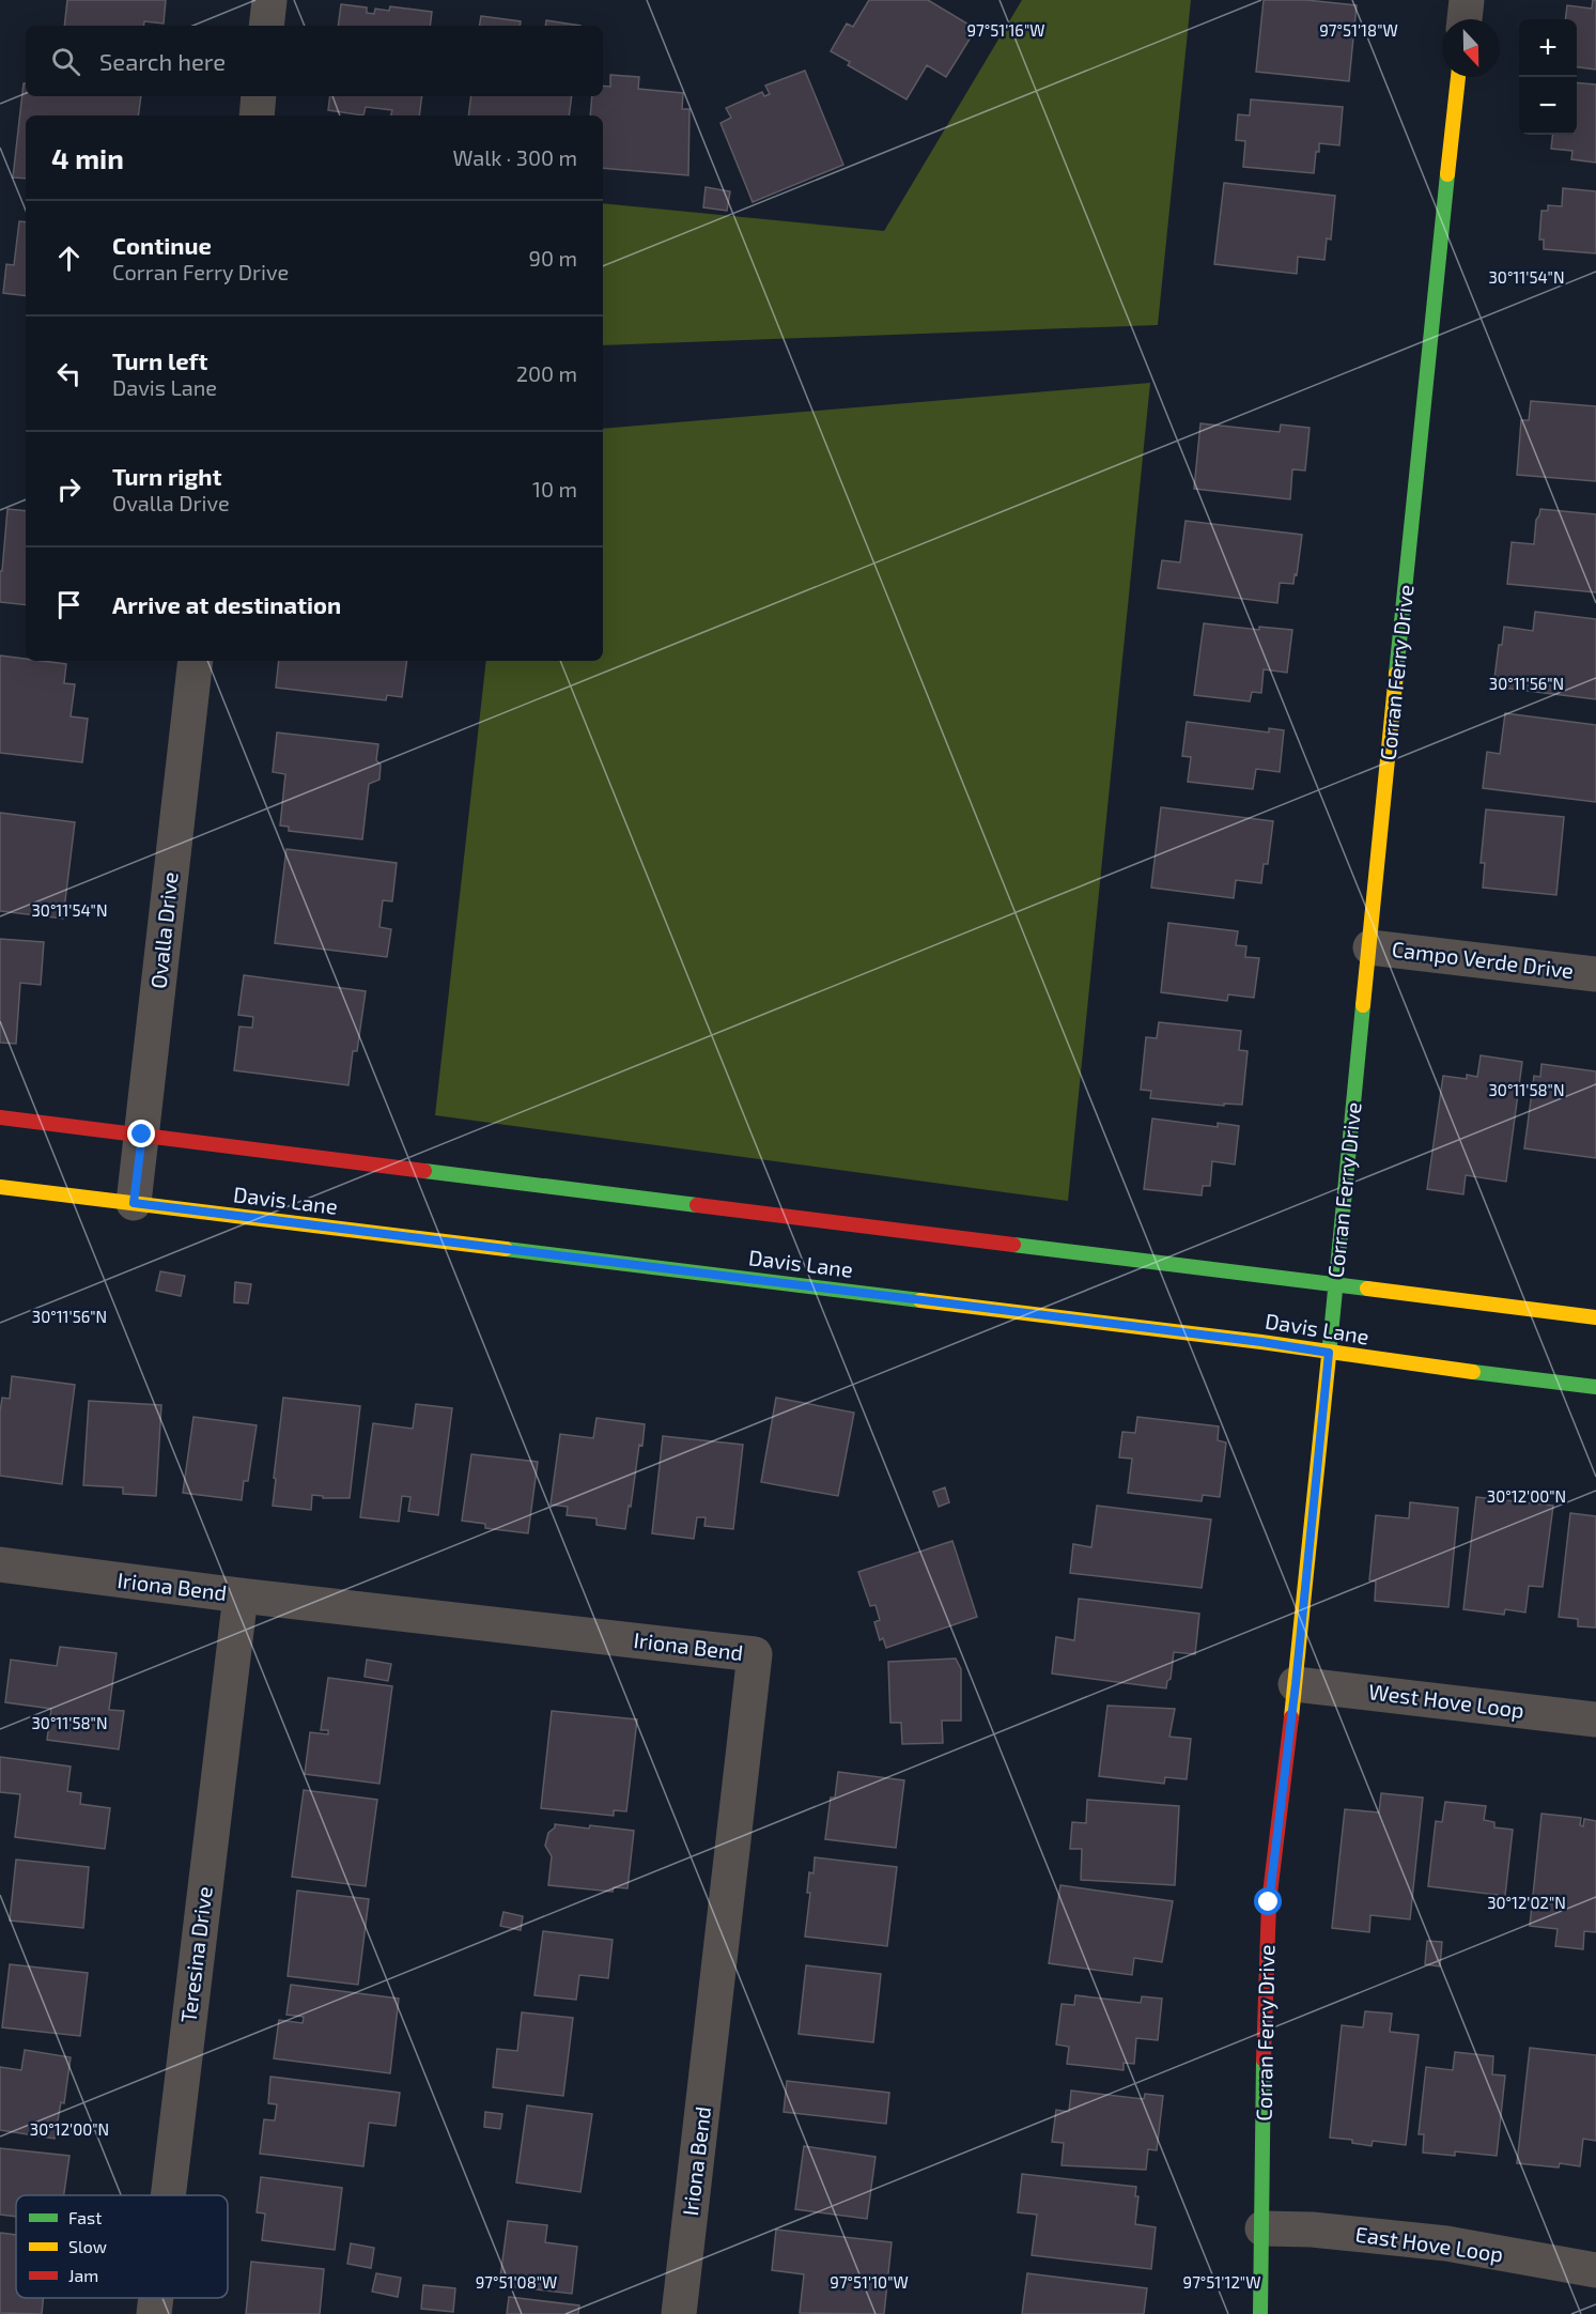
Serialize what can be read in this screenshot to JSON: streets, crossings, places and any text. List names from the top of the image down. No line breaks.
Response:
{"streets":{"main road":["Corran Ferry Drive","Davis Lane"],"street":["Ovalla Drive","Campo Verde Drive","Iriona Bend","West Hove Loop","Teresina Drive","East Hove Loop"]},"crossings":[["Corran Ferry Drive","Campo Verde Drive"],["Corran Ferry Drive","Davis Lane"],["Corran Ferry Drive","West Hove Loop"],["Corran Ferry Drive","East Hove Loop"],["Ovalla Drive","Davis Lane"],["Iriona Bend","Teresina Drive"]],"legend":["Fast","Slow","Jam"],"north":"bottom","page":{"map_buttons":["+","−"],"search":"Search here","heading":["4 min","Walk · 300 m"],"list":[["Continue","Corran Ferry Drive","90 m"],["Turn left","Davis Lane","200 m"],["Turn right","Ovalla Drive","10 m"],"Arrive at destination"]},"coordinates":["97°51'16\"W","97°51'18\"W","30°11'54\"N","30°11'56\"N","30°11'58\"N","30°12'00\"N","30°12'02\"N","97°51'08\"W","97°51'10\"W","97°51'12\"W"]}
